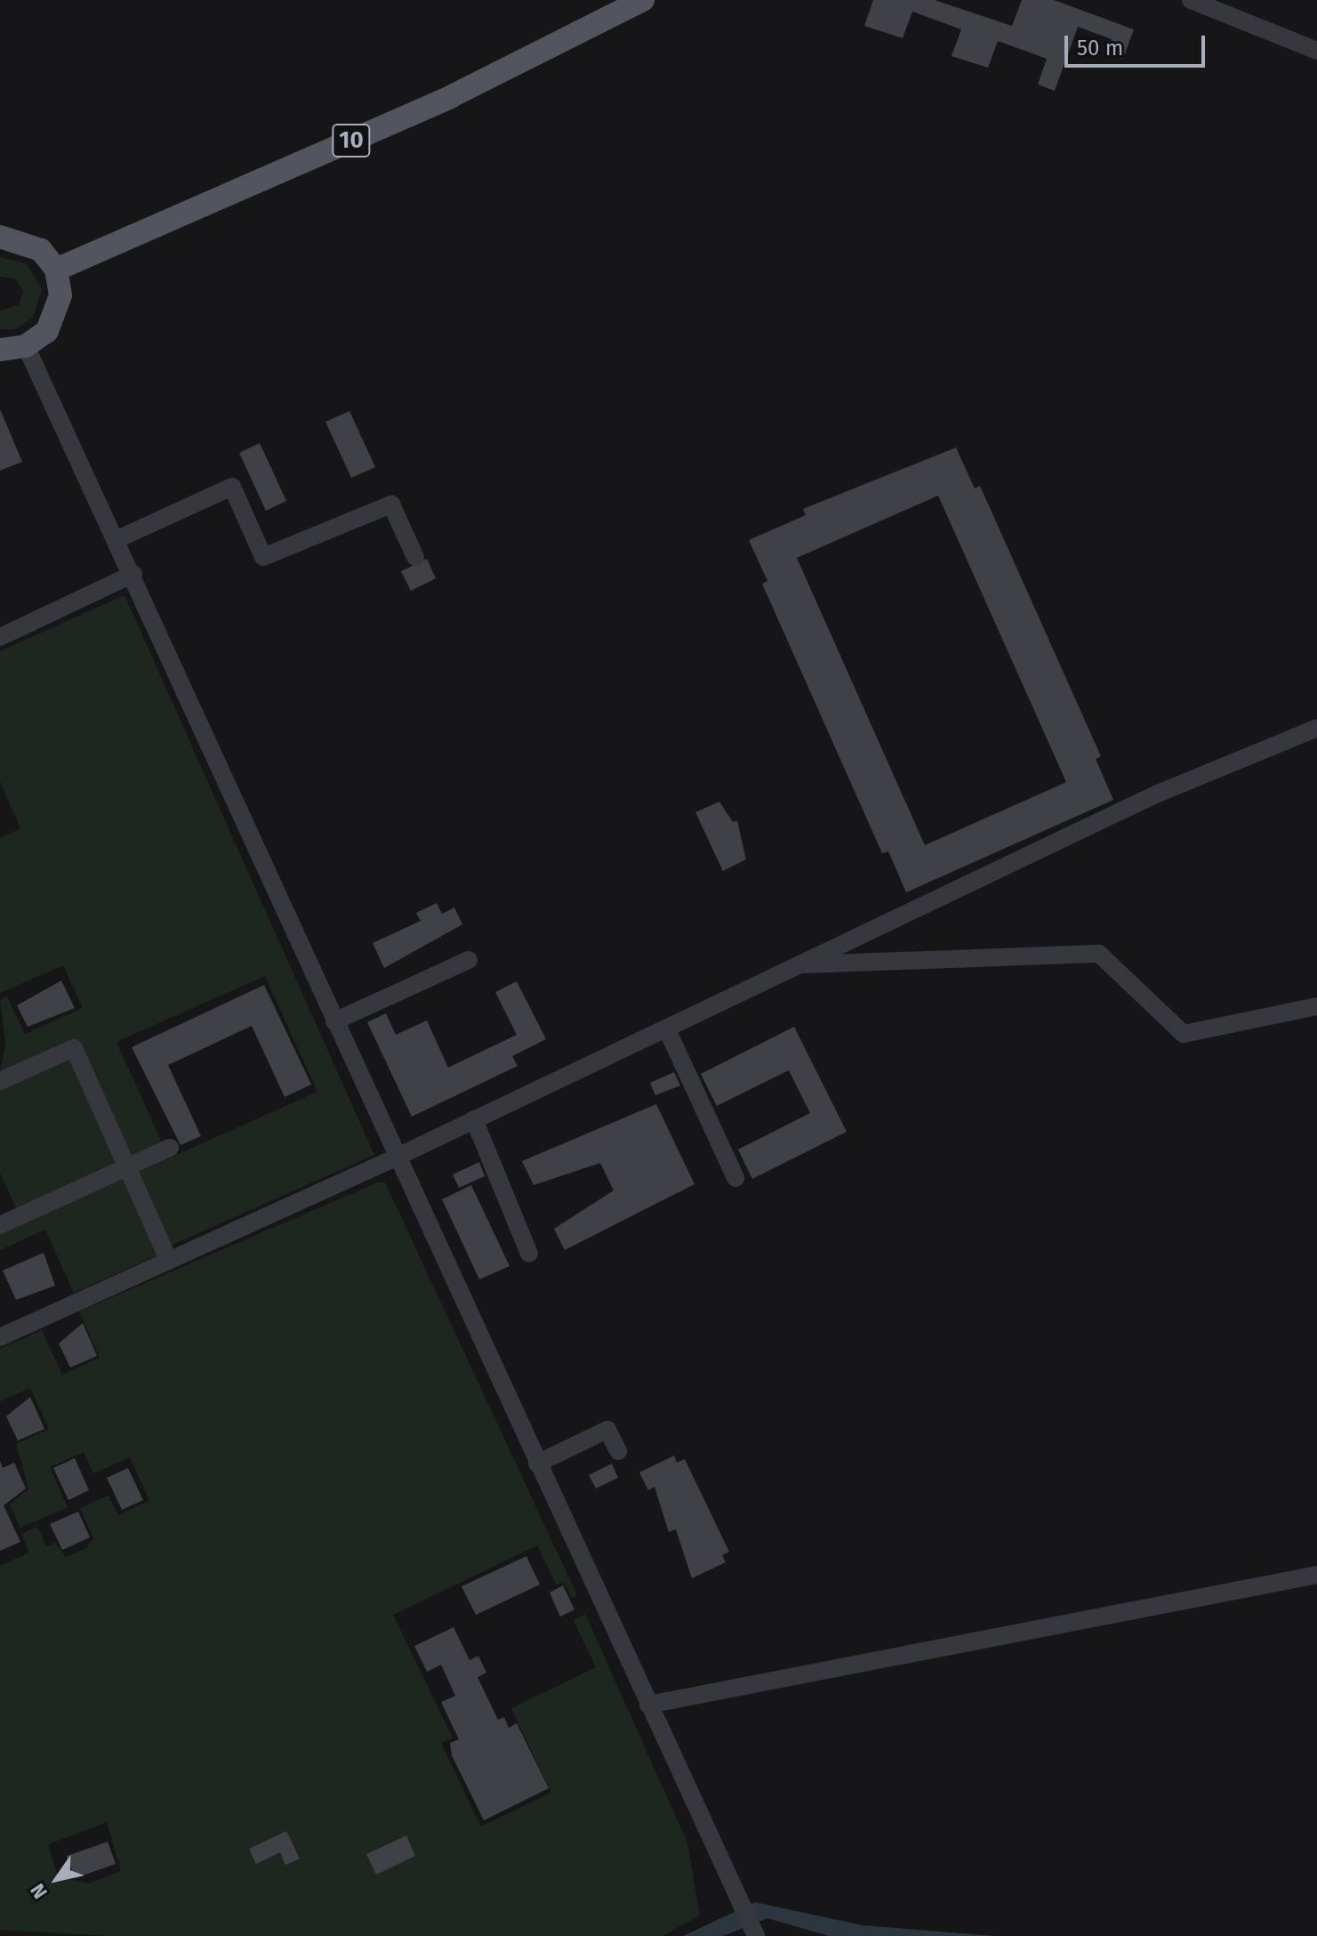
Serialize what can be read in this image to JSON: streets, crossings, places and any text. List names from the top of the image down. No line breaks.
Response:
{"streets":{"main road":["10"]},"scale_bar":"50 m","north":"bottom left"}
